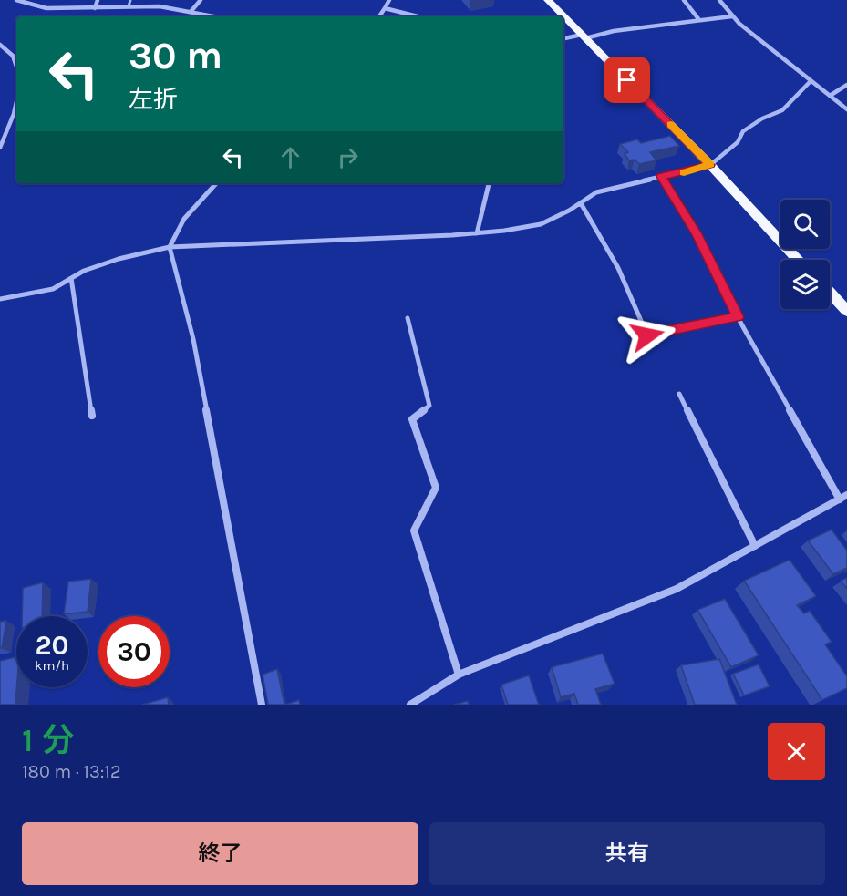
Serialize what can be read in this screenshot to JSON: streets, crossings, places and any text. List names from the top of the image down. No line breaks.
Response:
{"page":{"turn":["30 m","左折"],"speed":"20 km/h","limit":"30","heading":["1 分","180 m · 13:12"],"buttons":["終了","共有"]}}
